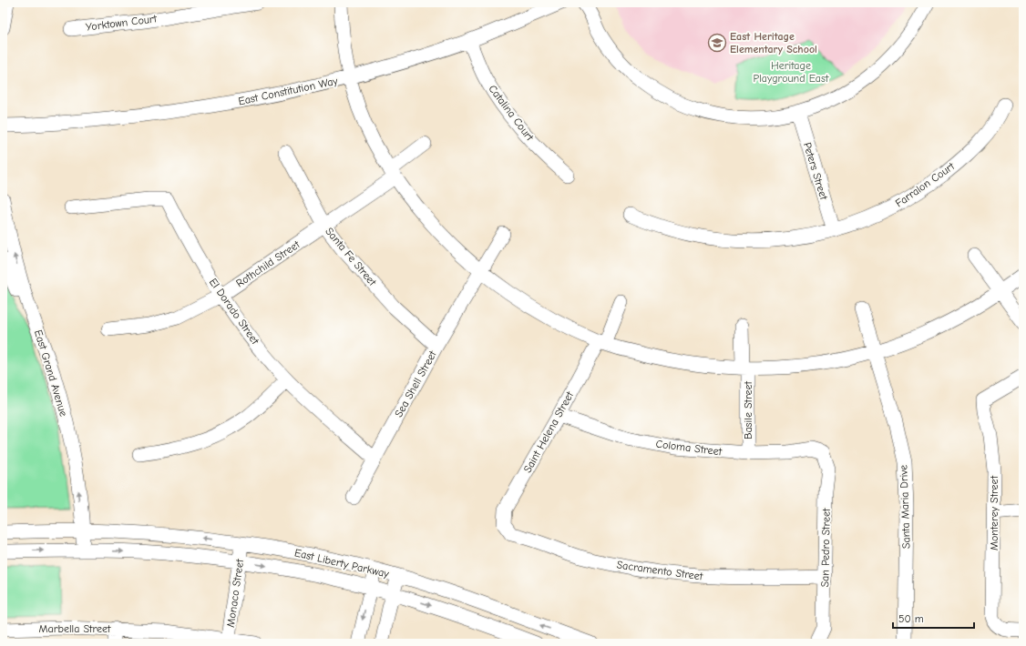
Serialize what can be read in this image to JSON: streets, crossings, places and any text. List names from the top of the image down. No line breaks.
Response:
{"streets":{"street":["Yorktown Court","East Constitution Way","Catalina Court","Peters Street","Farralon Court","Santa Fe Street","Rothchild Street","El Dorado Street","East Grand Avenue","Sea Shell Street","Basile Street","Saint Helena Street","Coloma Street","Santa Maria Drive","Monterey Street","San Pedro Street","East Liberty Parkway","Sacramento Street","Monaco Street","Marbella Street"]},"crossings":[["East Constitution Way","Catalina Court"],["Peters Street","Farralon Court"],["Santa Fe Street","Rothchild Street"],["Santa Fe Street","Sea Shell Street"],["Rothchild Street","El Dorado Street"],["El Dorado Street","Sea Shell Street"],["East Grand Avenue","East Liberty Parkway"],["Basile Street","Coloma Street"],["Saint Helena Street","Coloma Street"],["Saint Helena Street","Sacramento Street"],["Coloma Street","San Pedro Street"],["San Pedro Street","Sacramento Street"],["East Liberty Parkway","Monaco Street"],["Monaco Street","Marbella Street"]],"one_way":["East Grand Avenue"],"parks":["Heritage Playground East"],"places":{"school or university":["East Heritage Elementary School"]},"scale_bar":"50 m"}
